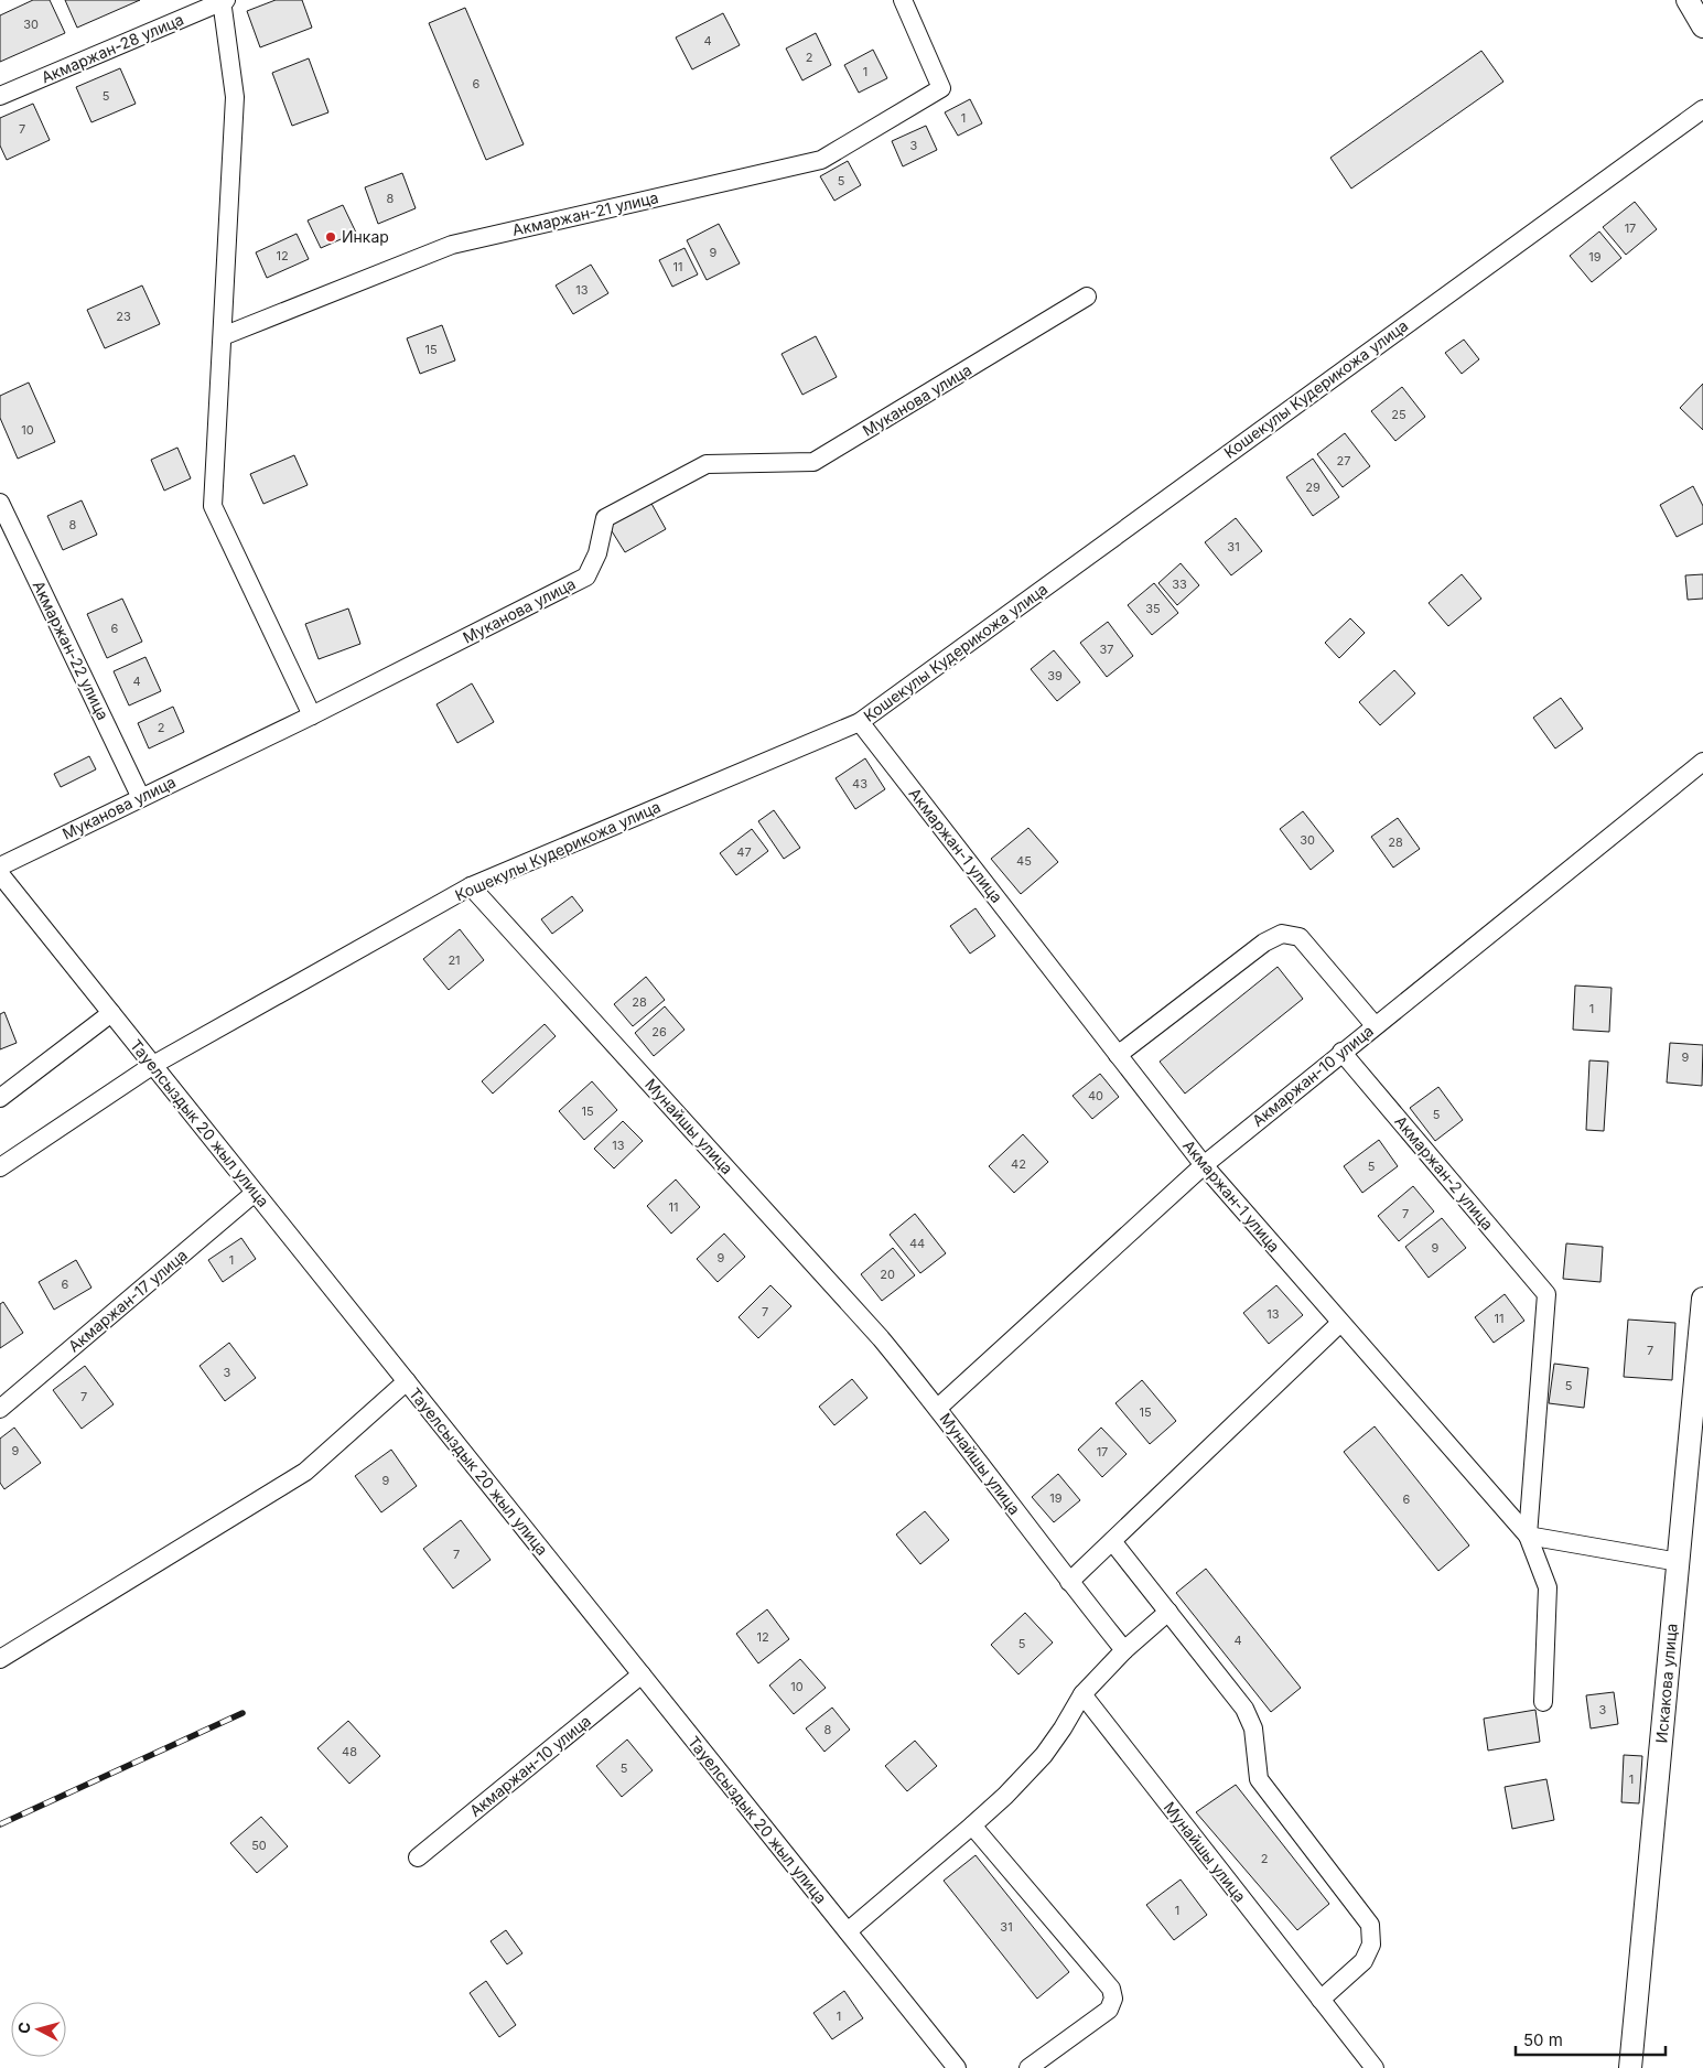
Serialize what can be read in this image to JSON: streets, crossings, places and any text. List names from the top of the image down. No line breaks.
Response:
{"streets":{"street":["Акмаржан-28 улица","Акмаржан-21 улица","Кошекулы Кудерикожа улица","Муканова улица","Акмаржан-22 улица","Акмаржан-1 улица","Акмаржан-10 улица","Тауелсыздык 20 жыл улица","Мунайшы улица","Акмаржан-2 улица","Акмаржан-17 улица","Искакова улица"]},"crossings":[["Кошекулы Кудерикожа улица","Акмаржан-1 улица"],["Кошекулы Кудерикожа улица","Тауелсыздык 20 жыл улица"],["Кошекулы Кудерикожа улица","Мунайшы улица"],["Муканова улица","Акмаржан-22 улица"],["Акмаржан-1 улица","Акмаржан-10 улица"],["Акмаржан-1 улица","Акмаржан-2 улица"],["Акмаржан-10 улица","Тауелсыздык 20 жыл улица"],["Акмаржан-10 улица","Мунайшы улица"],["Акмаржан-10 улица","Акмаржан-2 улица"],["Тауелсыздык 20 жыл улица","Акмаржан-17 улица"]],"places":["Инкар"],"house_numbers":["30","4","2","1","6","5","1","7","3","5","8","17","9","12","19","11","13","23","15","25","10","27","29","8","31","33","35","6","37","39","4","2","43","30","28","47","45","21","28","1","26","9","40","15","5","13","42","5","11","7","44","9","9","1","20","6","7","13","11","7","3","5","7","15","9","17","9","19","6","7","12","4","5","10","3","8","48","5","1","50","2","1","31","1"],"scale_bar":"50 m","north":"left"}
